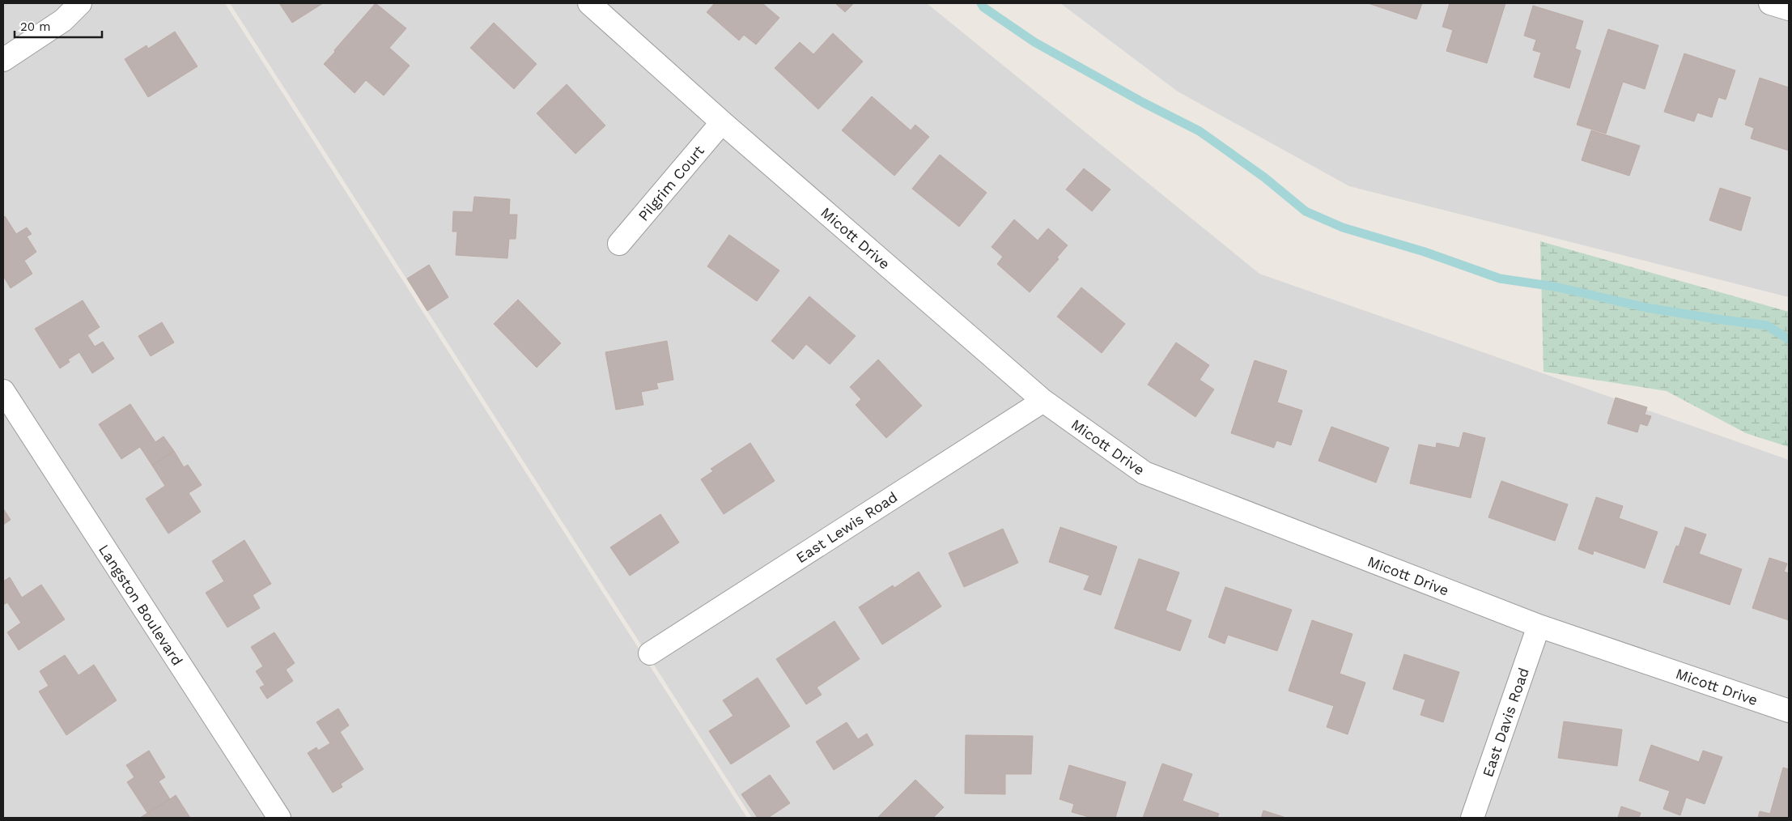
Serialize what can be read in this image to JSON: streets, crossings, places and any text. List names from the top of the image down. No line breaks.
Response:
{"streets":{"street":["Pilgrim Court","Micott Drive","East Lewis Road","Langston Boulevard","East Davis Road"]},"crossings":[["Pilgrim Court","Micott Drive"],["Micott Drive","East Lewis Road"],["Micott Drive","East Davis Road"]],"scale_bar":"20 m"}
